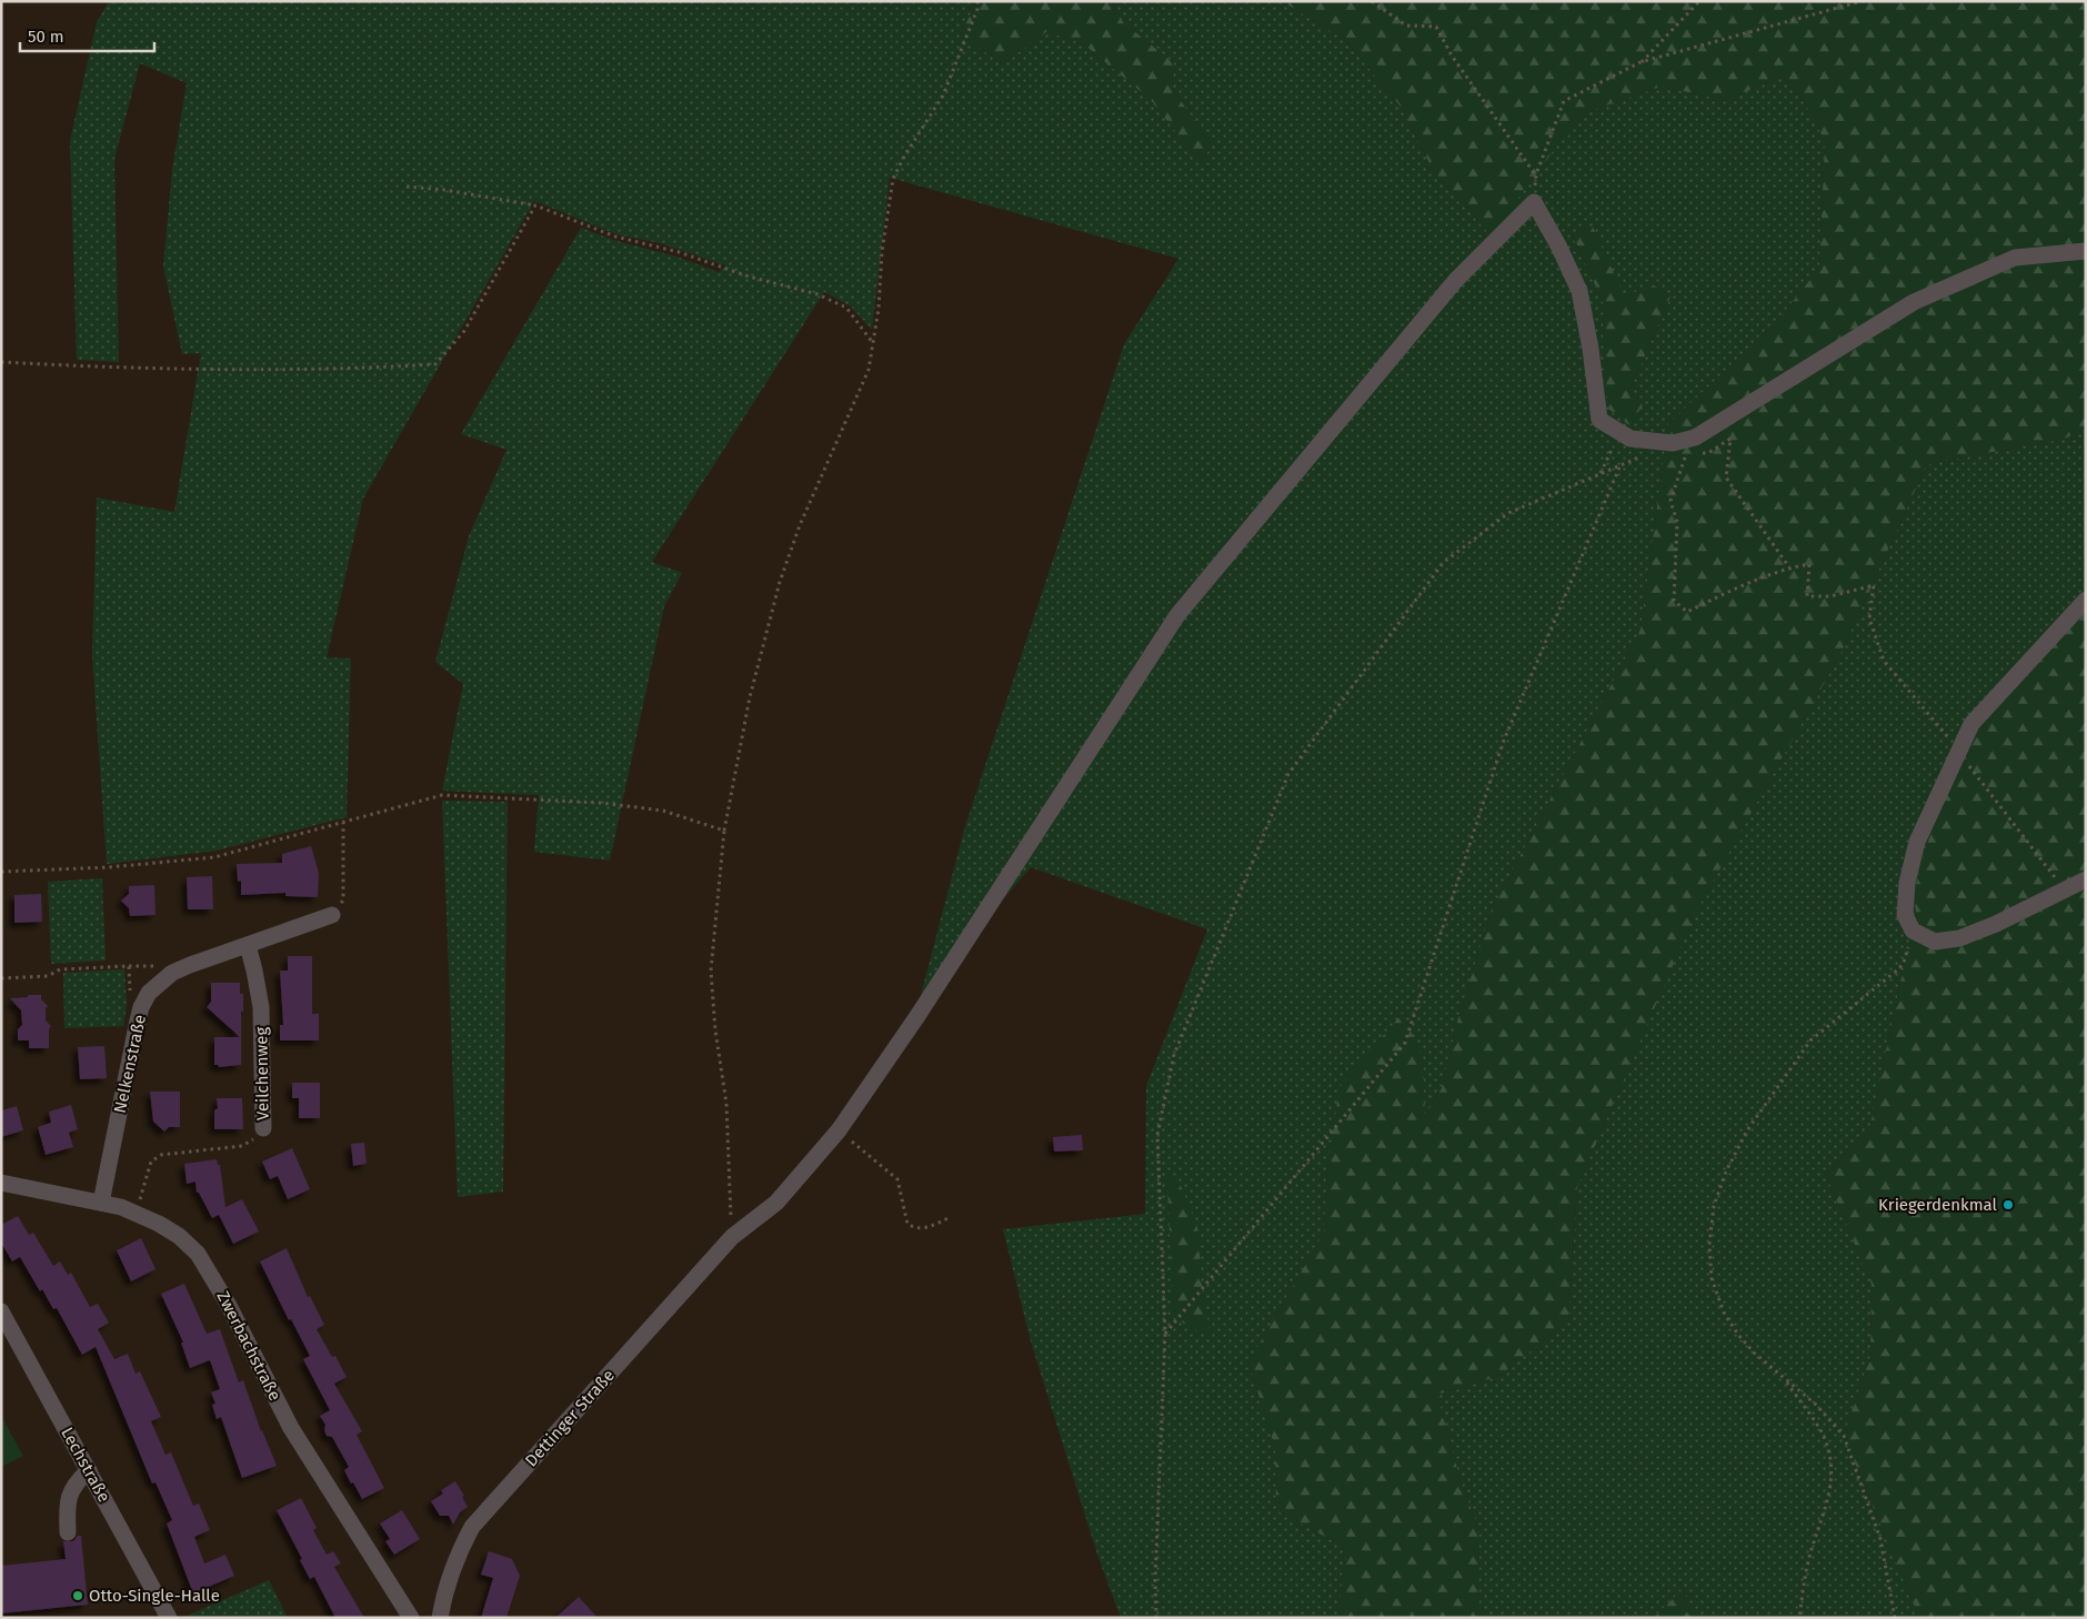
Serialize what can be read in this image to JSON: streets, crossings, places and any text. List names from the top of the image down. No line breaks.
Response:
{"streets":{"street":["Nelkenstraße","Veilchenweg","Zwerbachstraße","Dettinger Straße","Lechstraße"]},"crossings":[["Nelkenstraße","Veilchenweg"],["Nelkenstraße","Zwerbachstraße"],["Veilchenweg","Zwerbachstraße"]],"places":["Kriegerdenkmal","Otto-Single-Halle"],"scale_bar":"50 m"}
